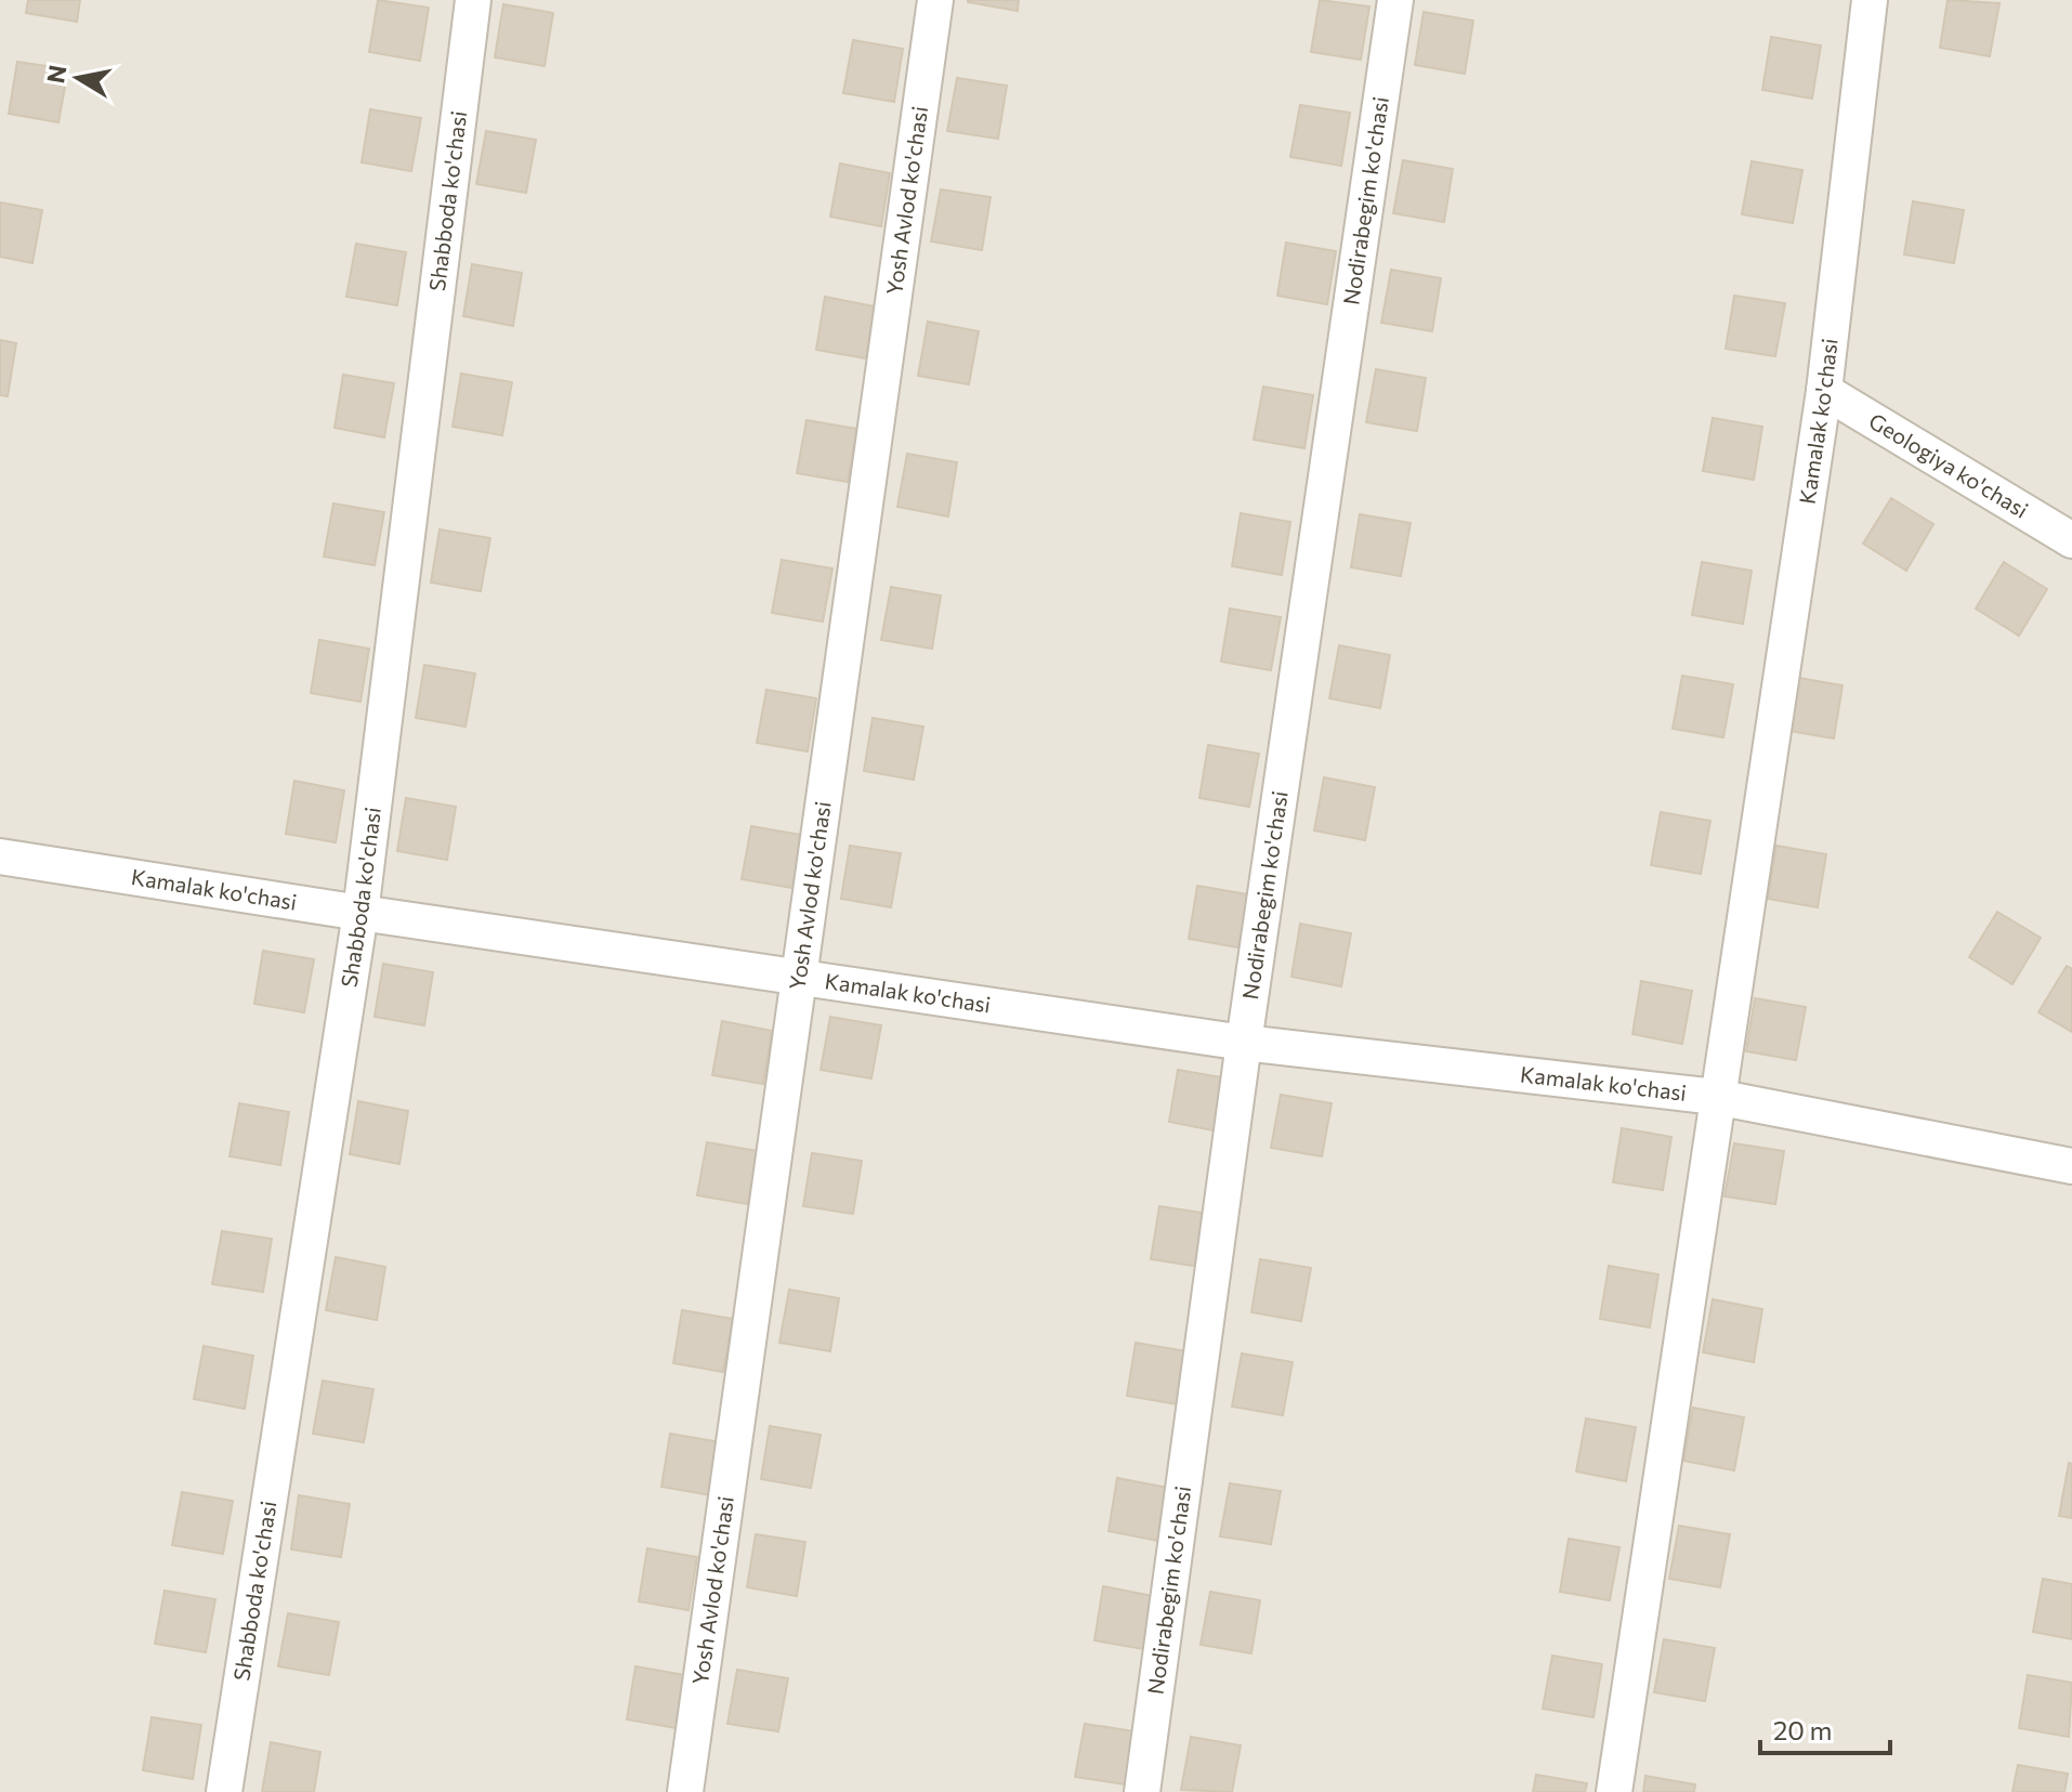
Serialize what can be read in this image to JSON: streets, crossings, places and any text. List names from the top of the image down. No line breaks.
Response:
{"streets":{"street":["Shabboda ko'chasi","Yosh Avlod ko'chasi","Nodirabegim ko'chasi","Kamalak ko'chasi","Geologiya ko'chasi"]},"crossings":[["Shabboda ko'chasi","Kamalak ko'chasi"],["Yosh Avlod ko'chasi","Kamalak ko'chasi"],["Nodirabegim ko'chasi","Kamalak ko'chasi"],["Kamalak ko'chasi","Geologiya ko'chasi"]],"scale_bar":"20 m","north":"left"}
